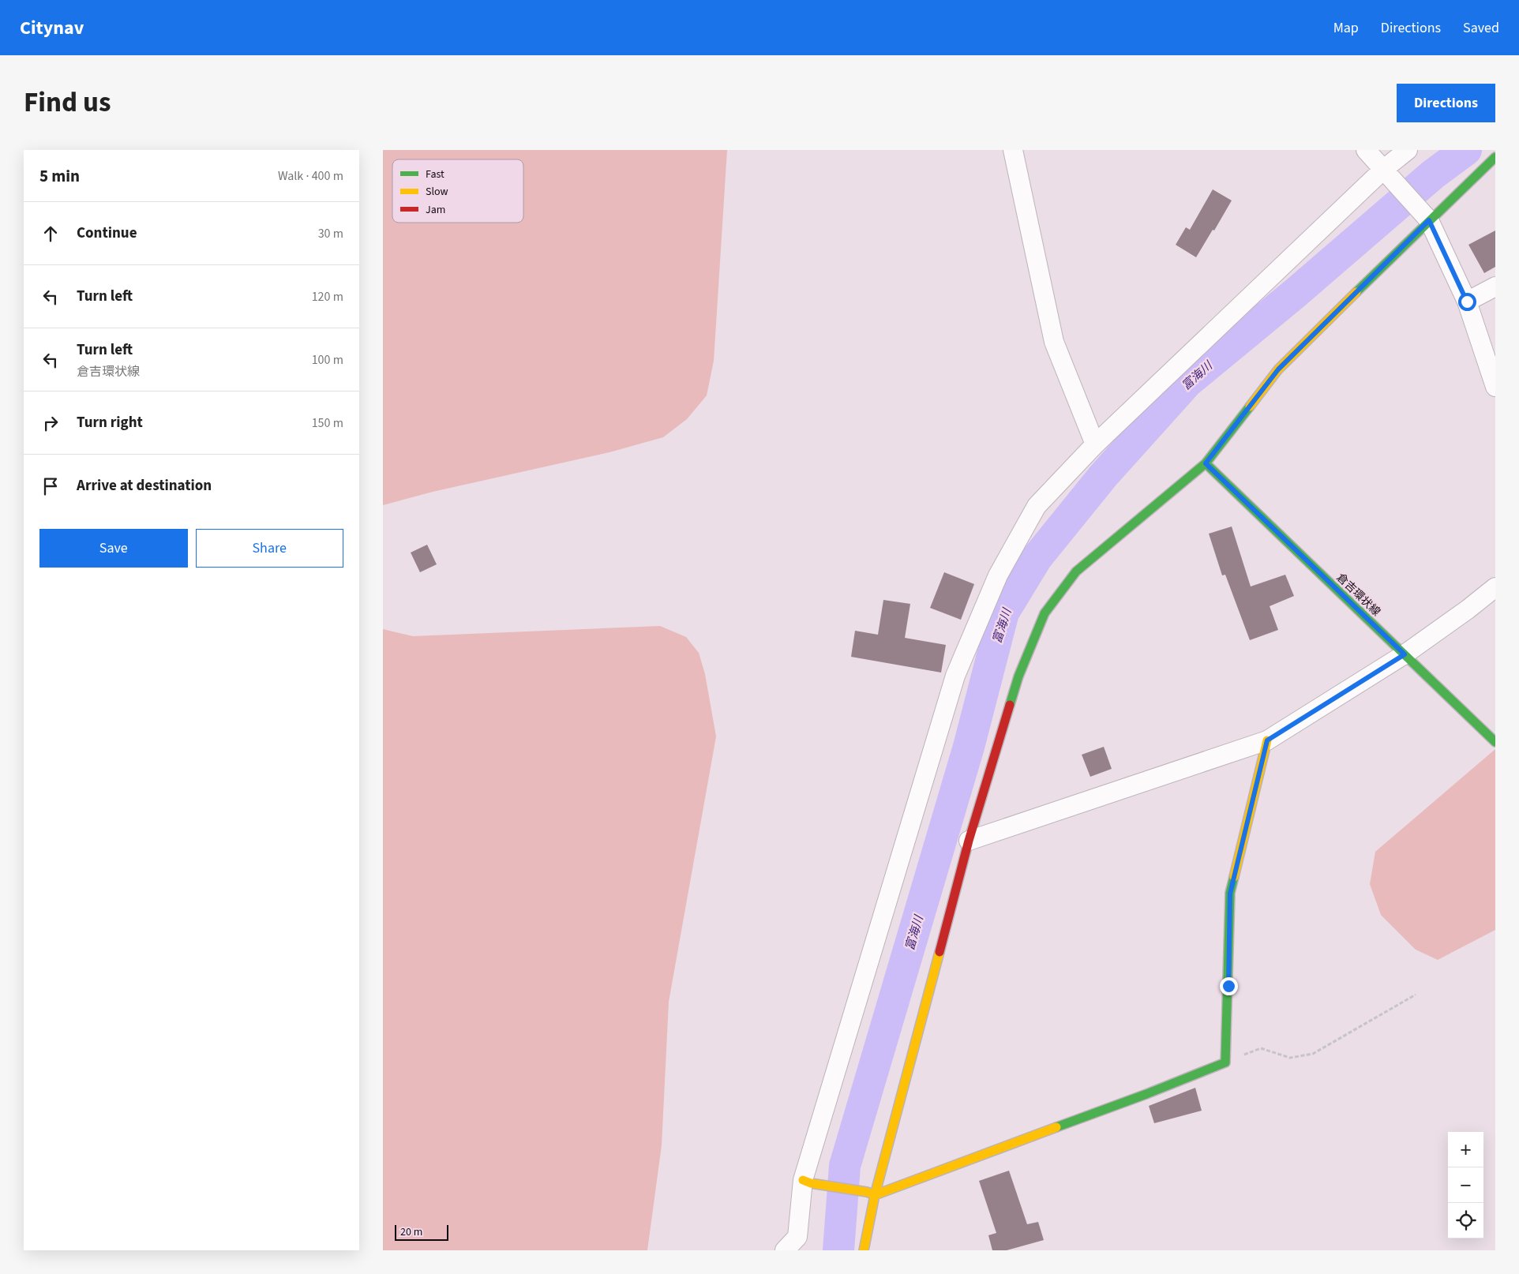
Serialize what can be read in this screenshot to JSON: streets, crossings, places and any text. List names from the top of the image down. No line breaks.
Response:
{"streets":{"street":["倉吉環状線"]},"water":["富海川"],"legend":["Fast","Slow","Jam"],"scale_bar":"20 m","page":{"header":"Citynav","nav":["Map","Directions","Saved"],"title":"Find us","buttons":["Directions",["Save","Share"]],"heading":["5 min","Walk · 400 m"],"list":[["Continue","30 m"],["Turn left","120 m"],["Turn left","倉吉環状線","100 m"],["Turn right","150 m"],"Arrive at destination"],"map_buttons":["+","−"],"scale":"20 m"}}
